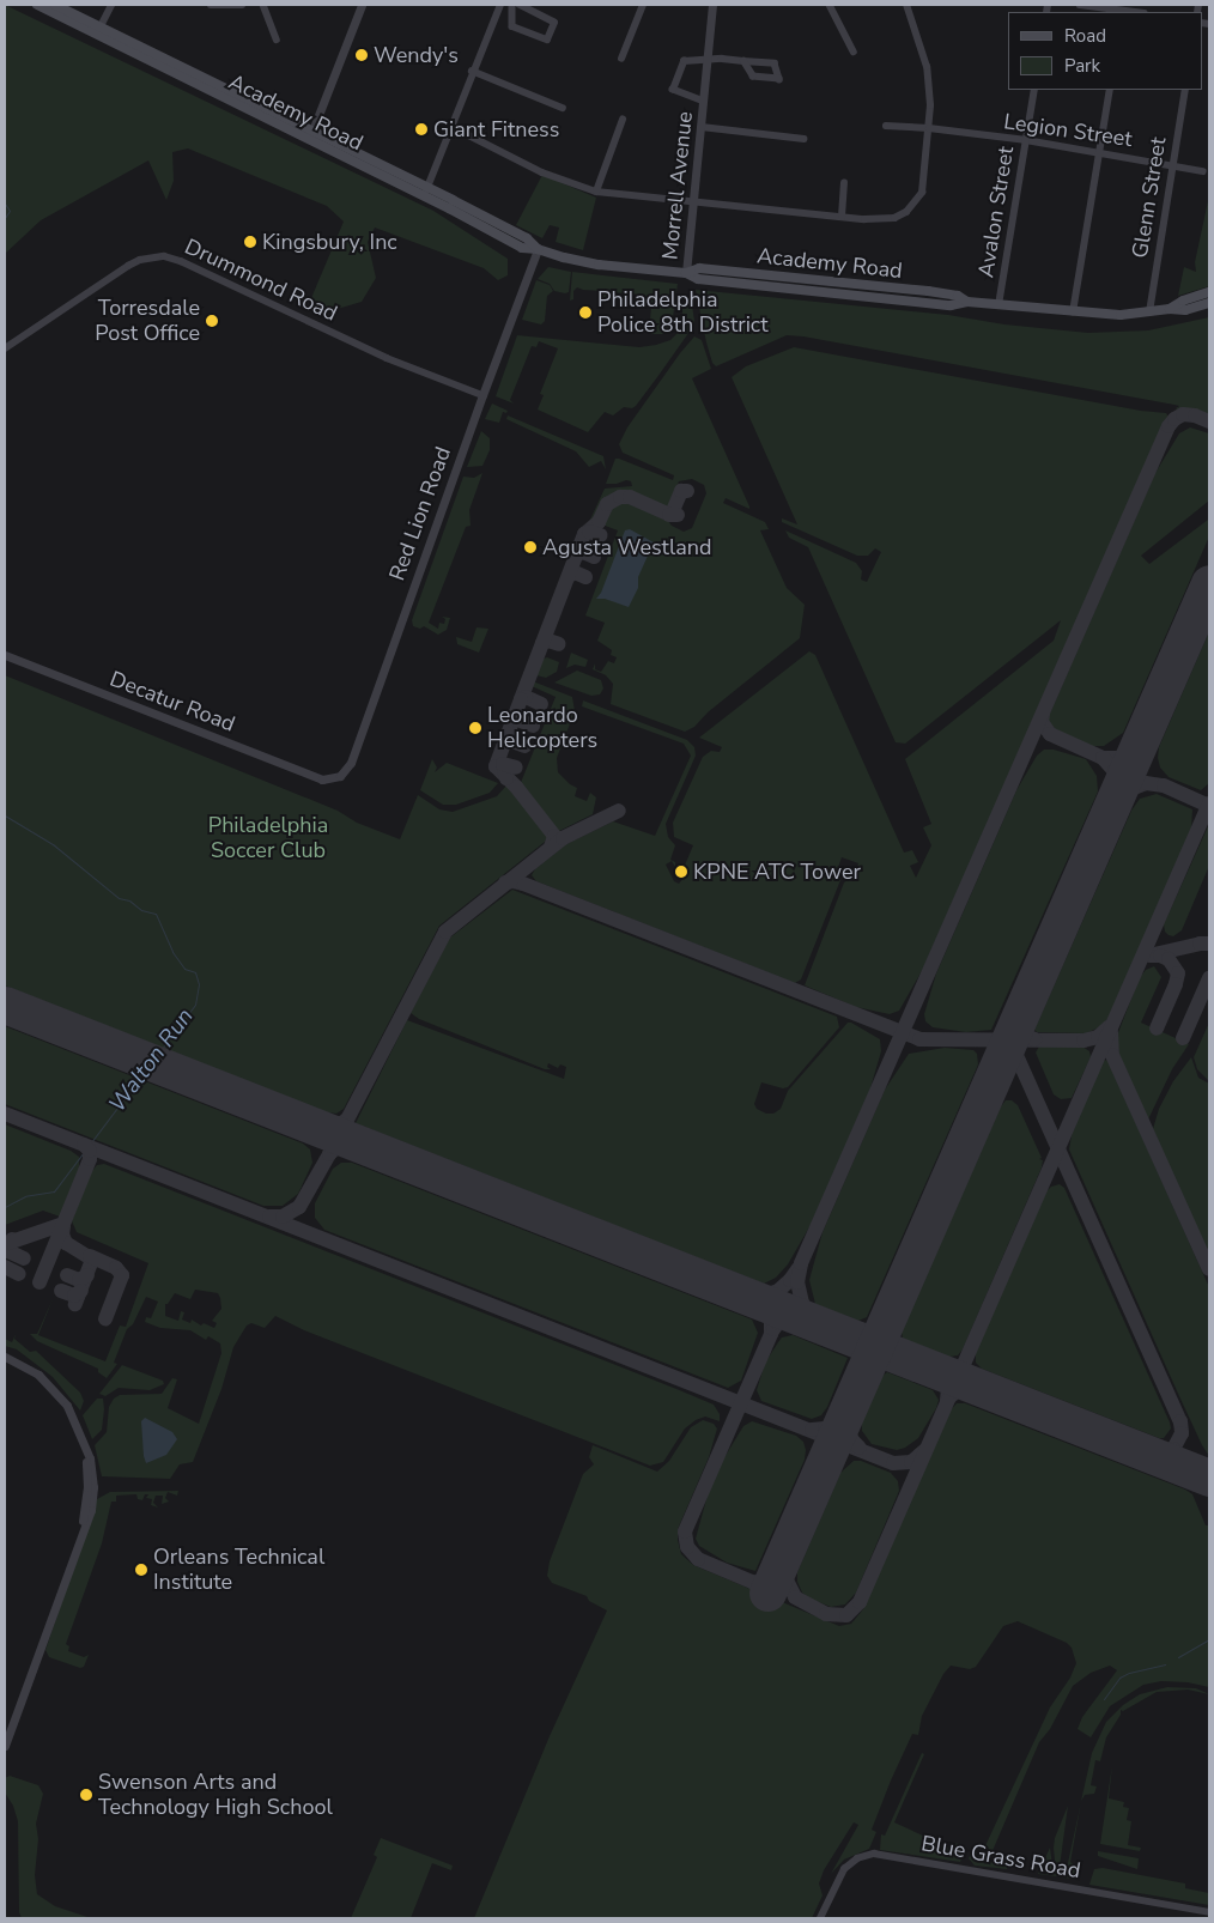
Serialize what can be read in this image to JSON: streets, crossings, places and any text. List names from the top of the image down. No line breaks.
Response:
{"streets":{"main road":["Academy Road"],"street":["Legion Street","Morrell Avenue","Glenn Street","Avalon Street","Drummond Road","Red Lion Road","Decatur Road","Blue Grass Road"]},"crossings":[["Academy Road","Morrell Avenue"],["Academy Road","Glenn Street"],["Academy Road","Avalon Street"],["Academy Road","Red Lion Road"],["Legion Street","Glenn Street"],["Legion Street","Avalon Street"],["Drummond Road","Red Lion Road"],["Red Lion Road","Decatur Road"]],"water":["Walton Run"],"parks":["Philadelphia Soccer Club"],"places":["Wendy's","Giant Fitness","Kingsbury, Inc","Philadelphia Police 8th District","Torresdale Post Office","Agusta Westland","Leonardo Helicopters","KPNE ATC Tower","Orleans Technical Institute","Swenson Arts and Technology High School"],"legend":["Road","Park"]}
